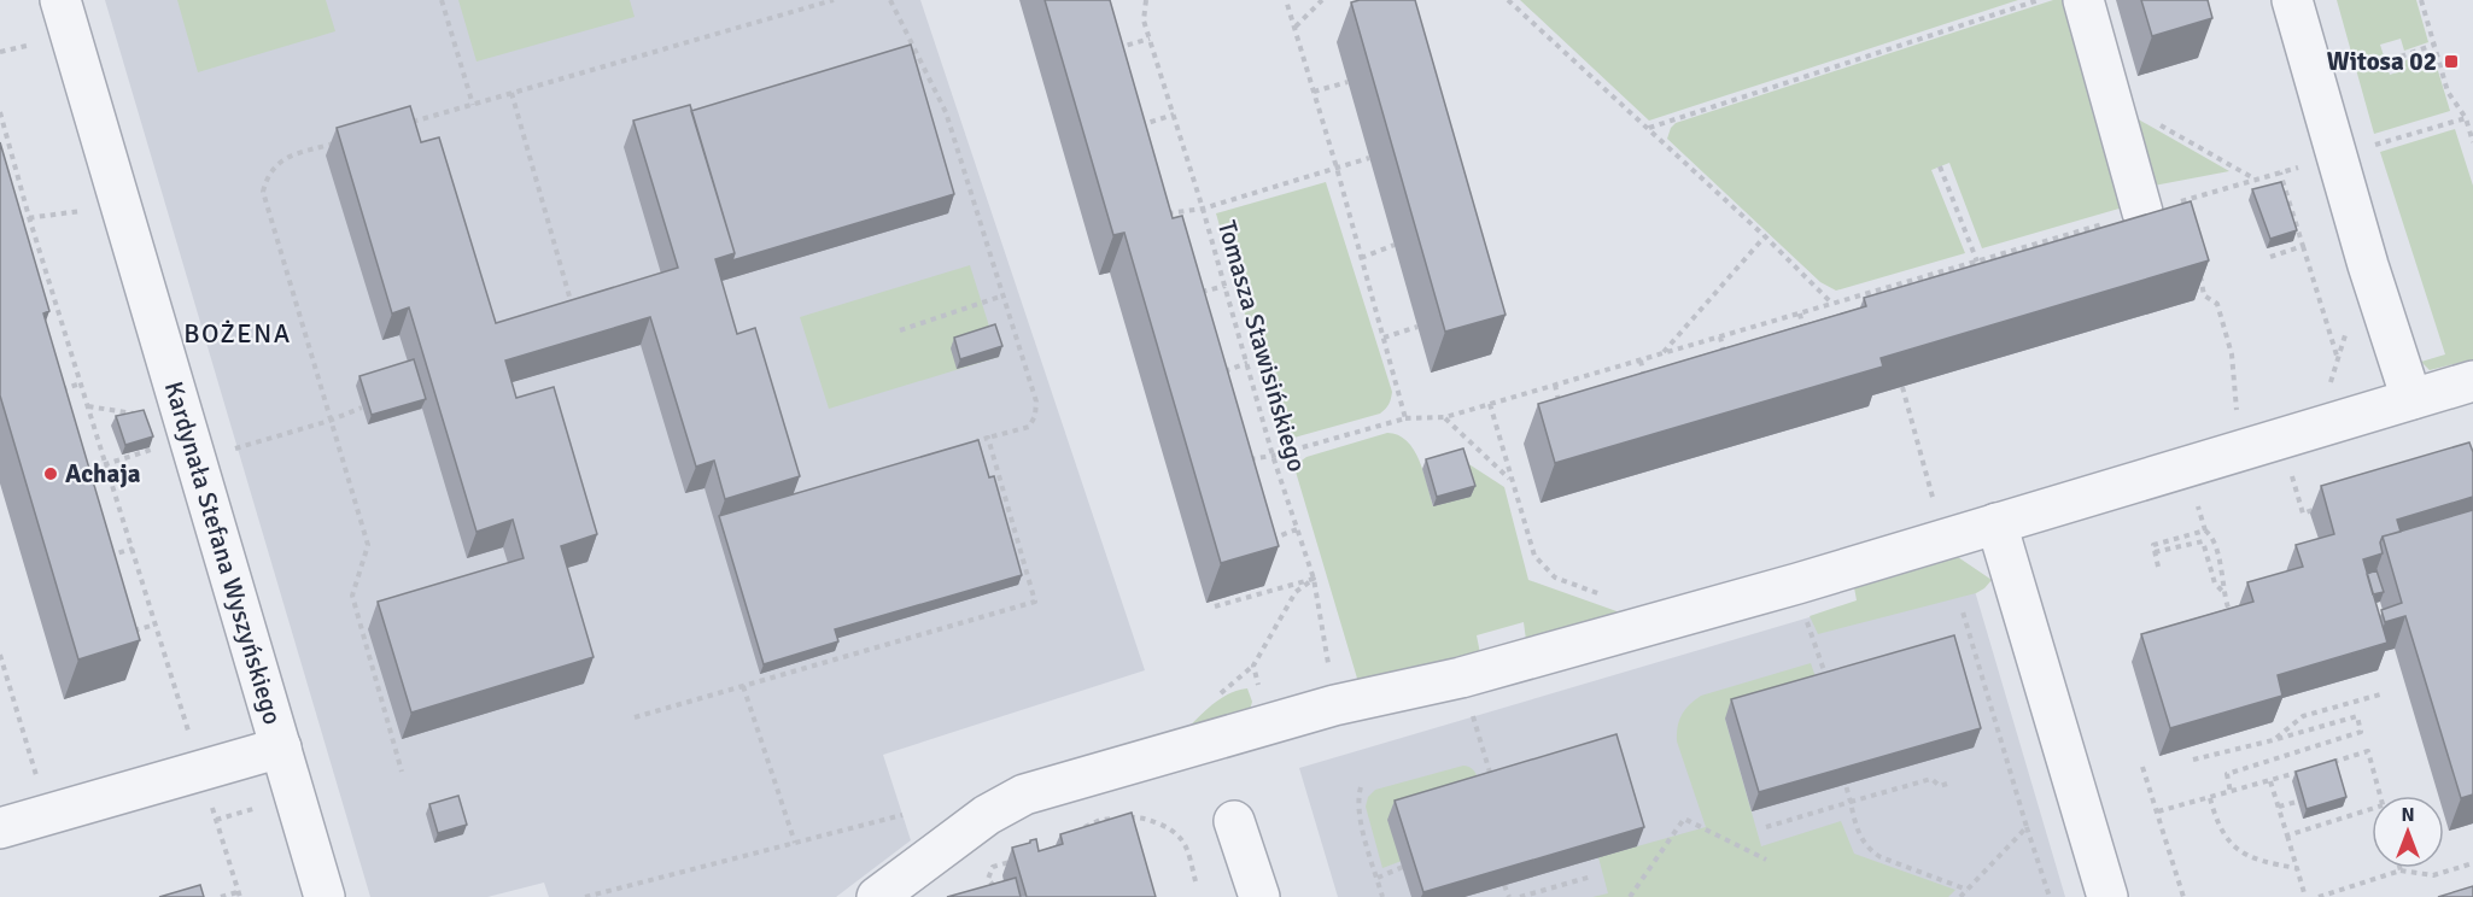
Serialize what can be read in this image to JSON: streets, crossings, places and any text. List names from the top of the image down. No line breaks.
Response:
{"streets":{"street":["Kardynała Stefana Wyszyńskiego"],"path":["Tomasza Stawisińskiego"]},"districts":["BOŻENA"],"places":{"transit":["Witosa 02"],"other":["Achaja"]},"north":"top"}
